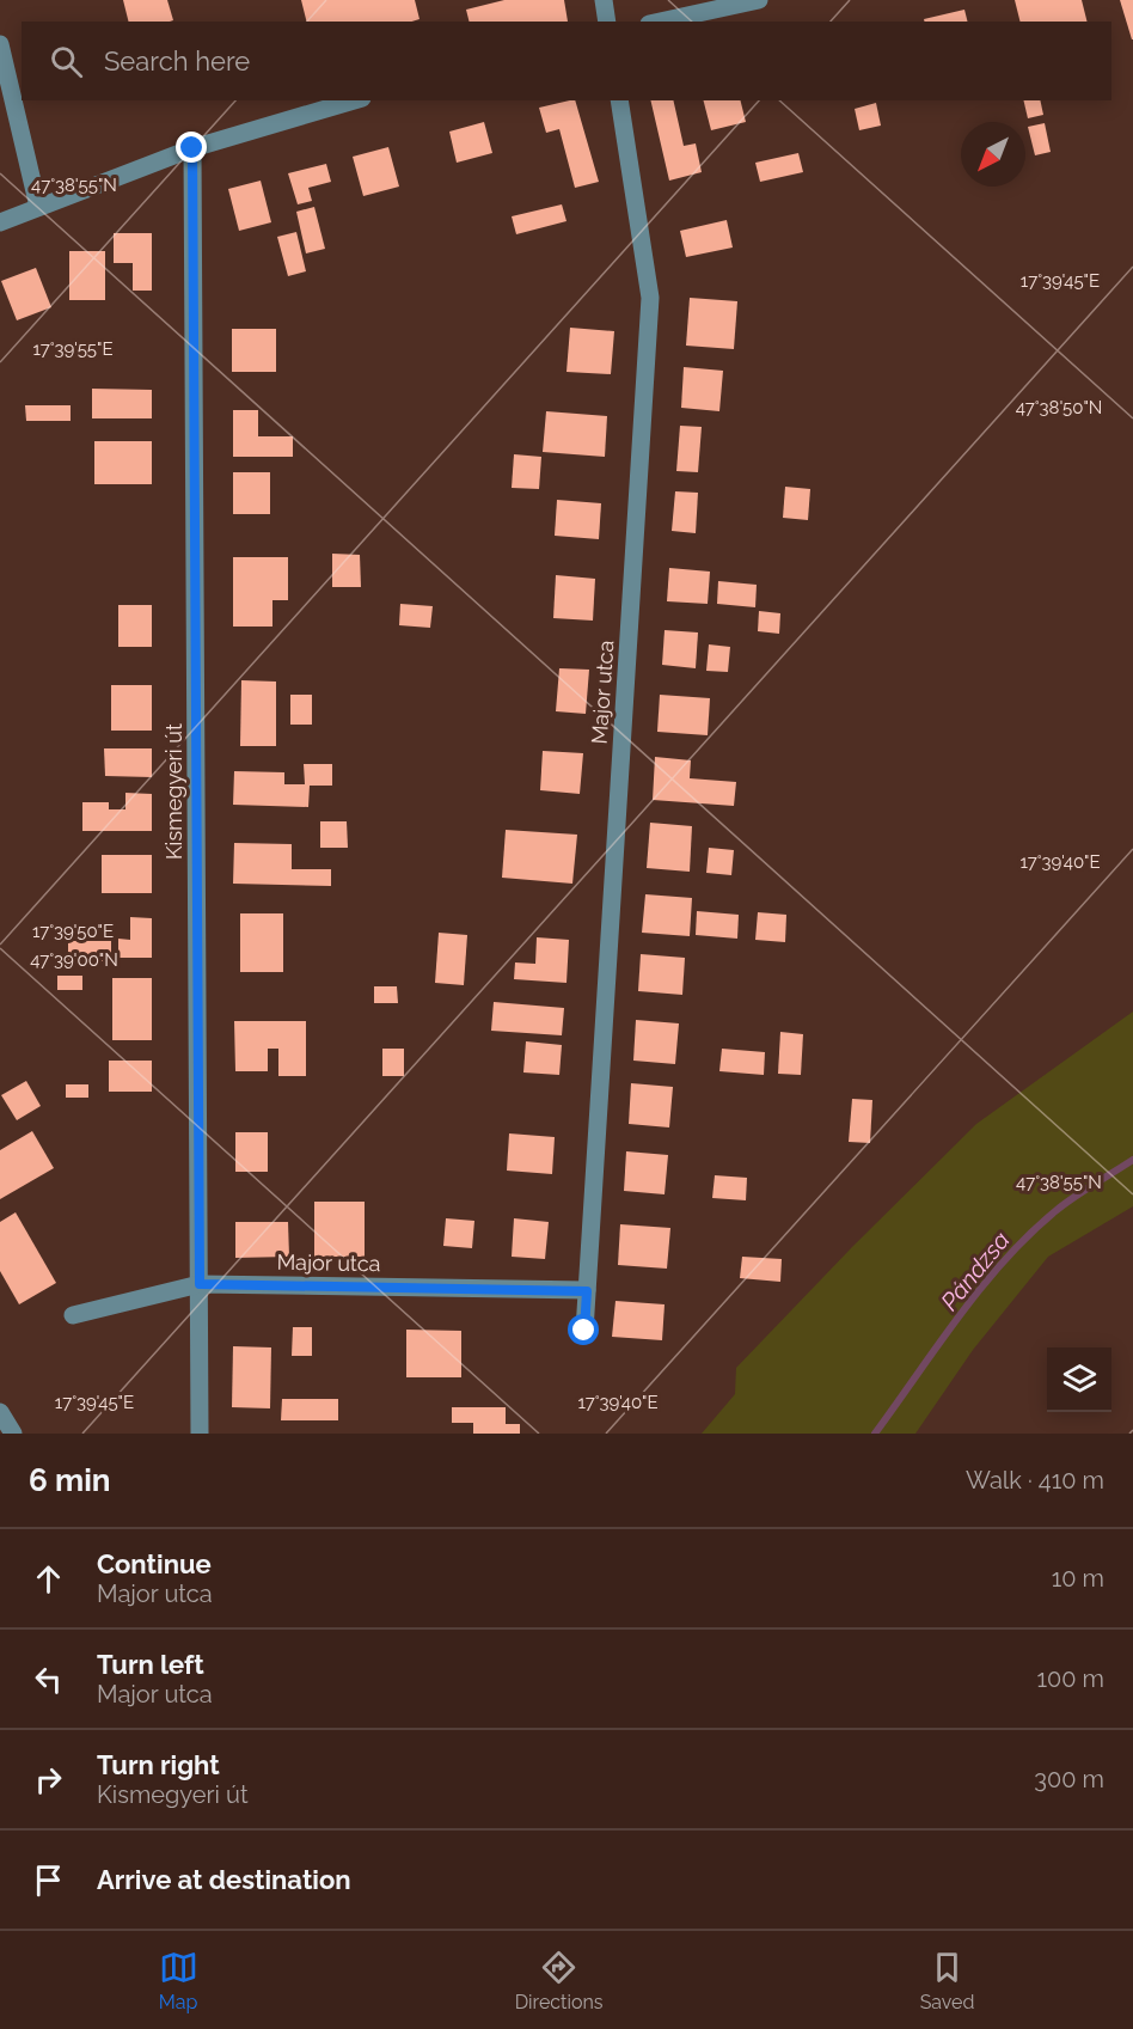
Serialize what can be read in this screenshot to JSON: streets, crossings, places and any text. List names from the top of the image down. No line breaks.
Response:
{"streets":{"street":["Major utca","Kismegyeri út"]},"crossings":[["Major utca","Kismegyeri út"]],"water":["Pándzsa"],"north":"bottom left","page":{"search":"Search here","heading":["6 min","Walk · 410 m"],"list":[["Continue","Major utca","10 m"],["Turn left","Major utca","100 m"],["Turn right","Kismegyeri út","300 m"],"Arrive at destination"],"nav":["Map","Directions","Saved"]},"coordinates":["47°38'55\"N","17°39'45\"E","17°39'55\"E","47°38'50\"N","17°39'40\"E","17°39'50\"E","47°39'00\"N"]}
